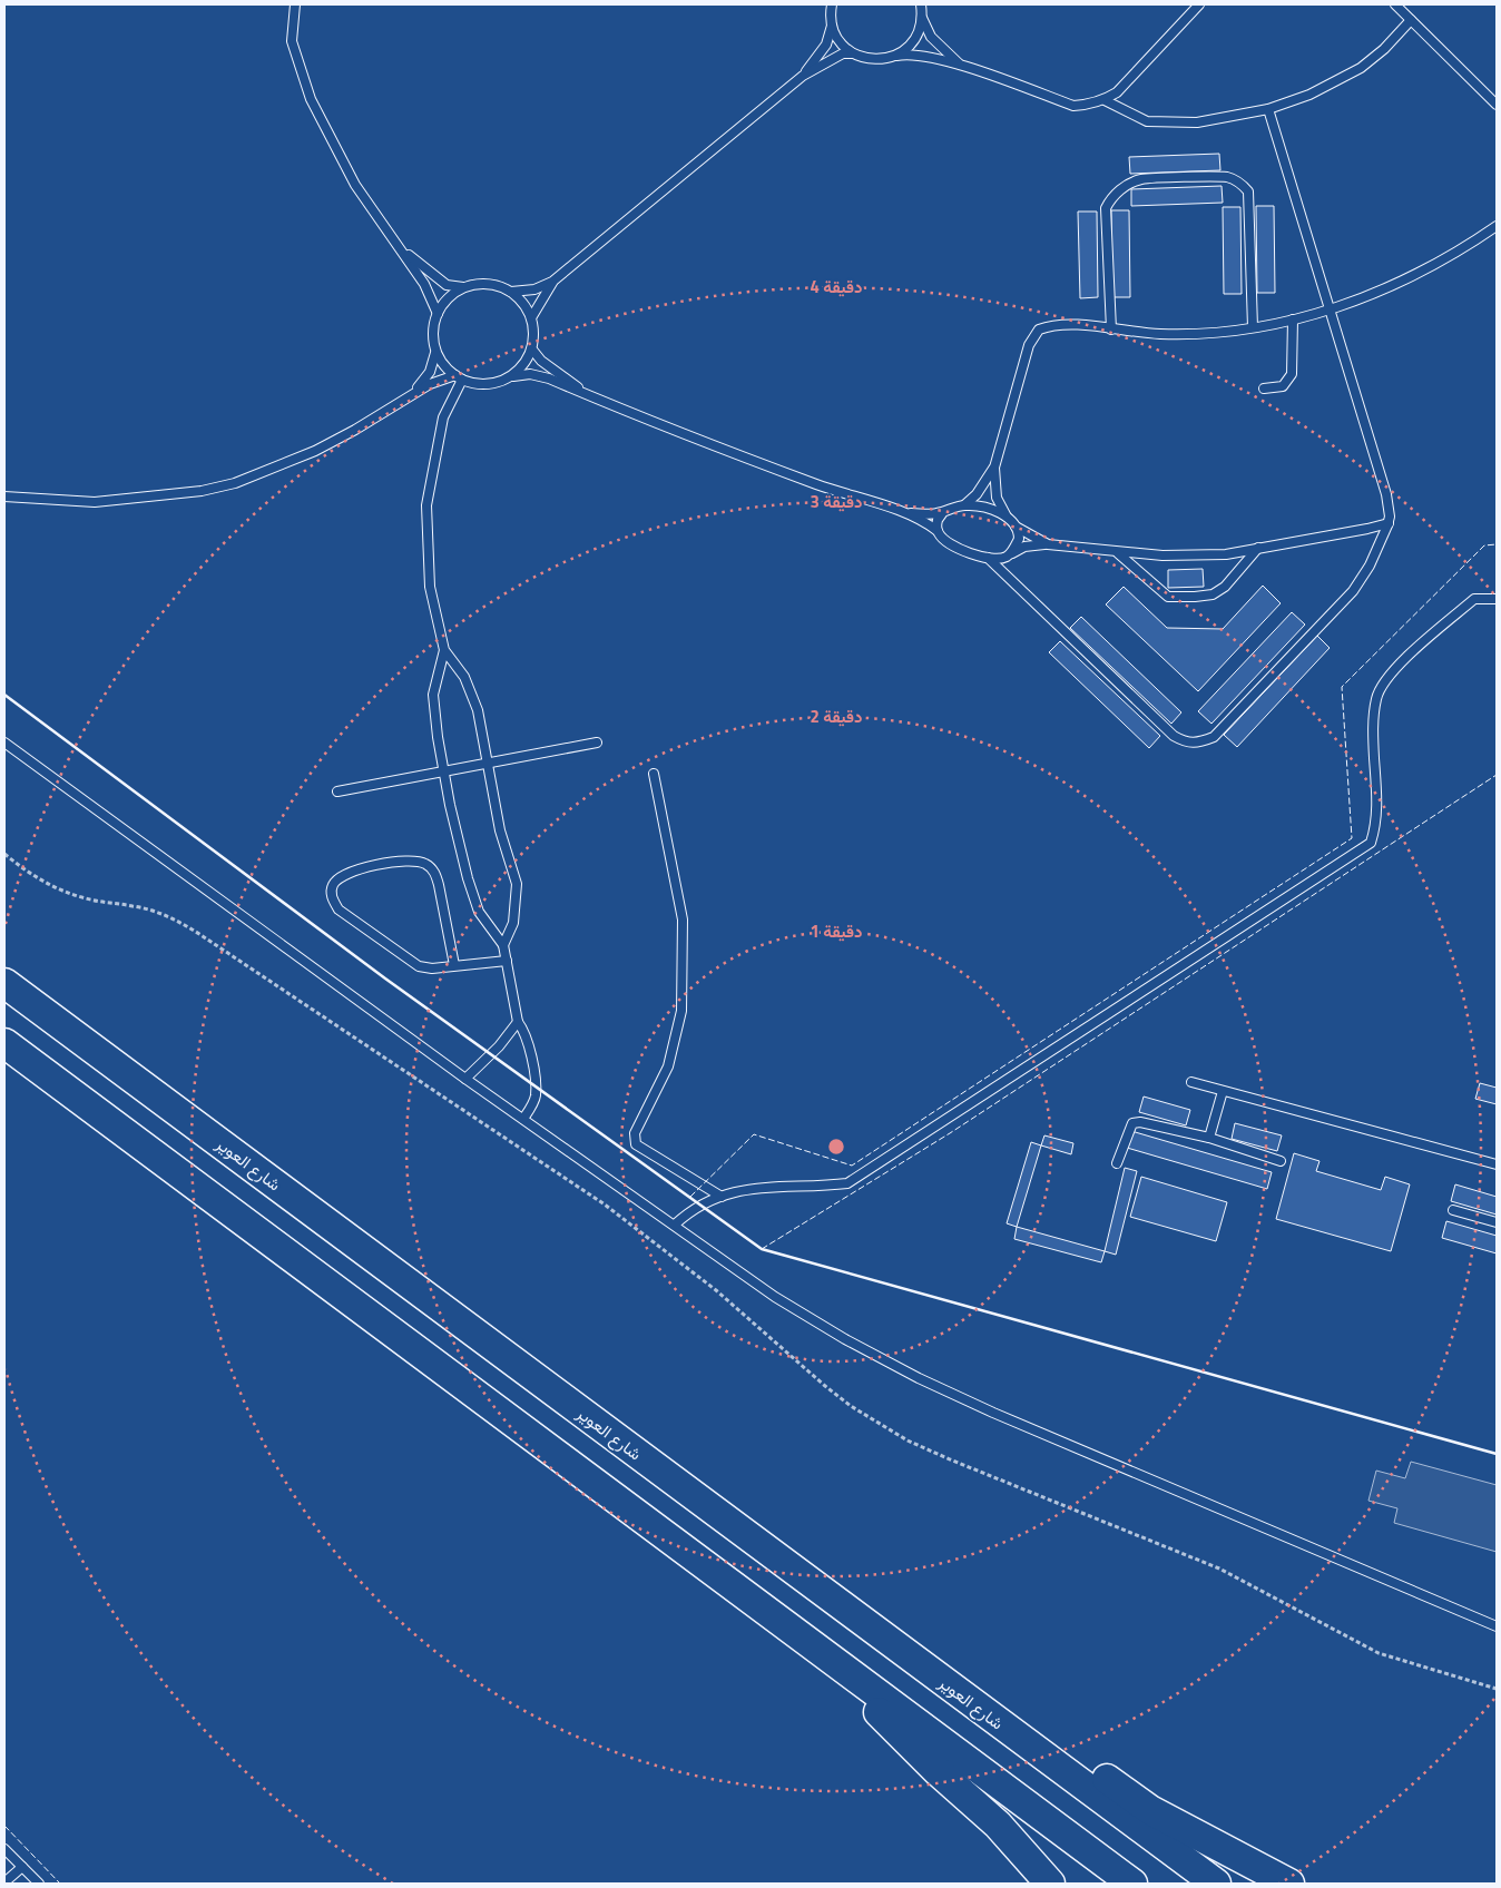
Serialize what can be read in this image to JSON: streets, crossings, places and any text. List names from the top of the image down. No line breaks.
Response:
{"streets":{"highway":["شارع العوير"]},"rings":["4 دقيقة","3 دقيقة","2 دقيقة","1 دقيقة"]}
